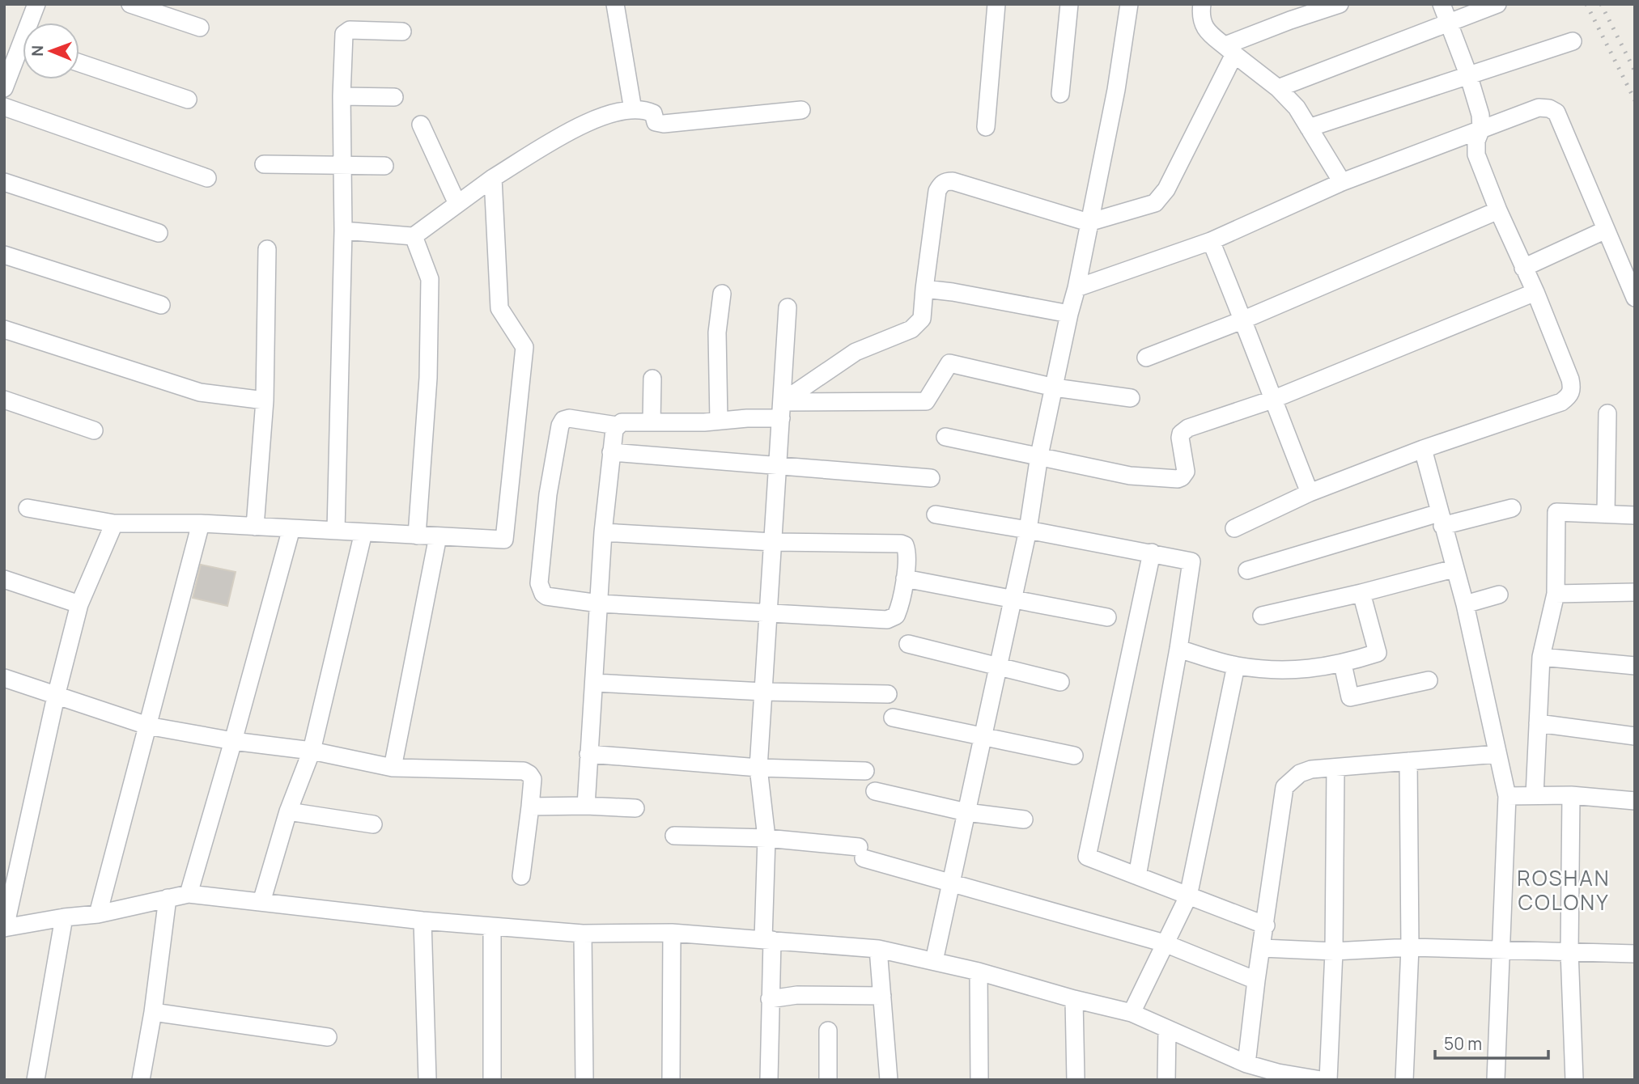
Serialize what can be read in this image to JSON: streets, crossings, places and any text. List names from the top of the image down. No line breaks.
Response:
{"districts":["ROSHAN COLONY"],"scale_bar":"50 m","north":"left"}
